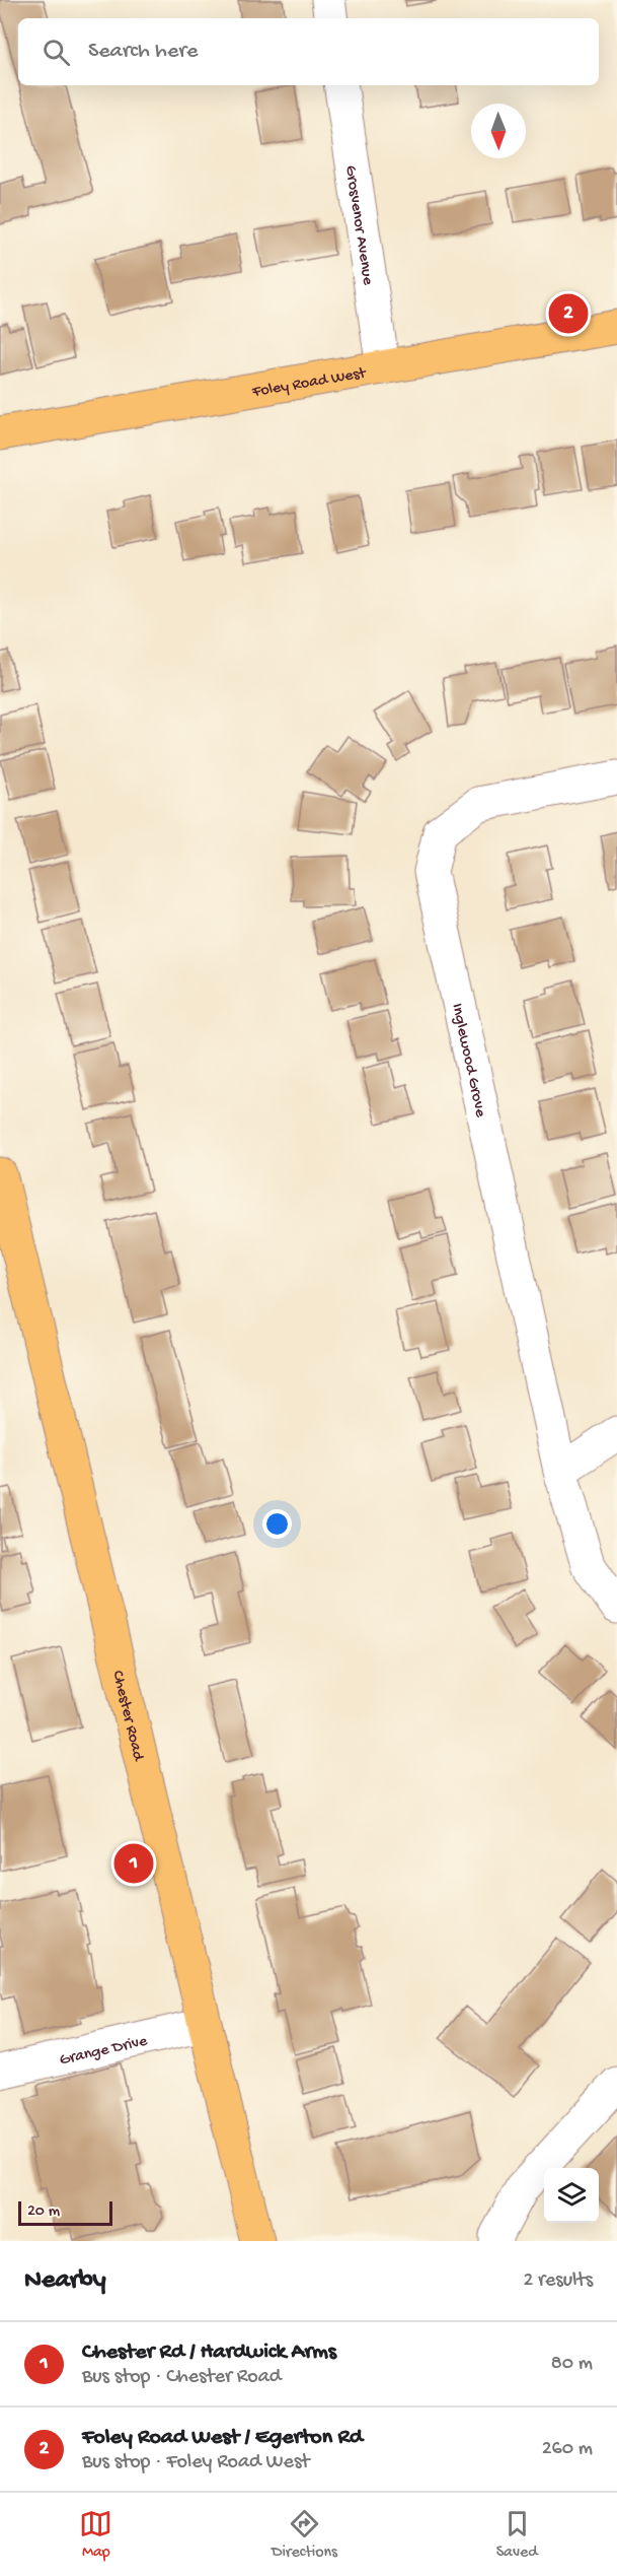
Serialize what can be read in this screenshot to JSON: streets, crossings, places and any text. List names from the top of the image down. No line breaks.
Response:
{"streets":{"main road":["Foley Road West","Chester Road"],"street":["Grosvenor Avenue","Inglewood Grove","Grange Drive"]},"crossings":[["Grosvenor Avenue","Foley Road West"],["Chester Road","Grange Drive"]],"scale_bar":"20 m","north":"bottom","page":{"search":"Search here","pins":["2","1"],"scale":"20 m","heading":["Nearby","2 results"],"list":[{"mark":"1","name":"Chester Rd / Hardwick Arms","note":"Bus stop · Chester Road","value":"80 m"},{"mark":"2","name":"Foley Road West / Egerton Rd","note":"Bus stop · Foley Road West","value":"260 m"}],"nav":["Map","Directions","Saved"]}}
